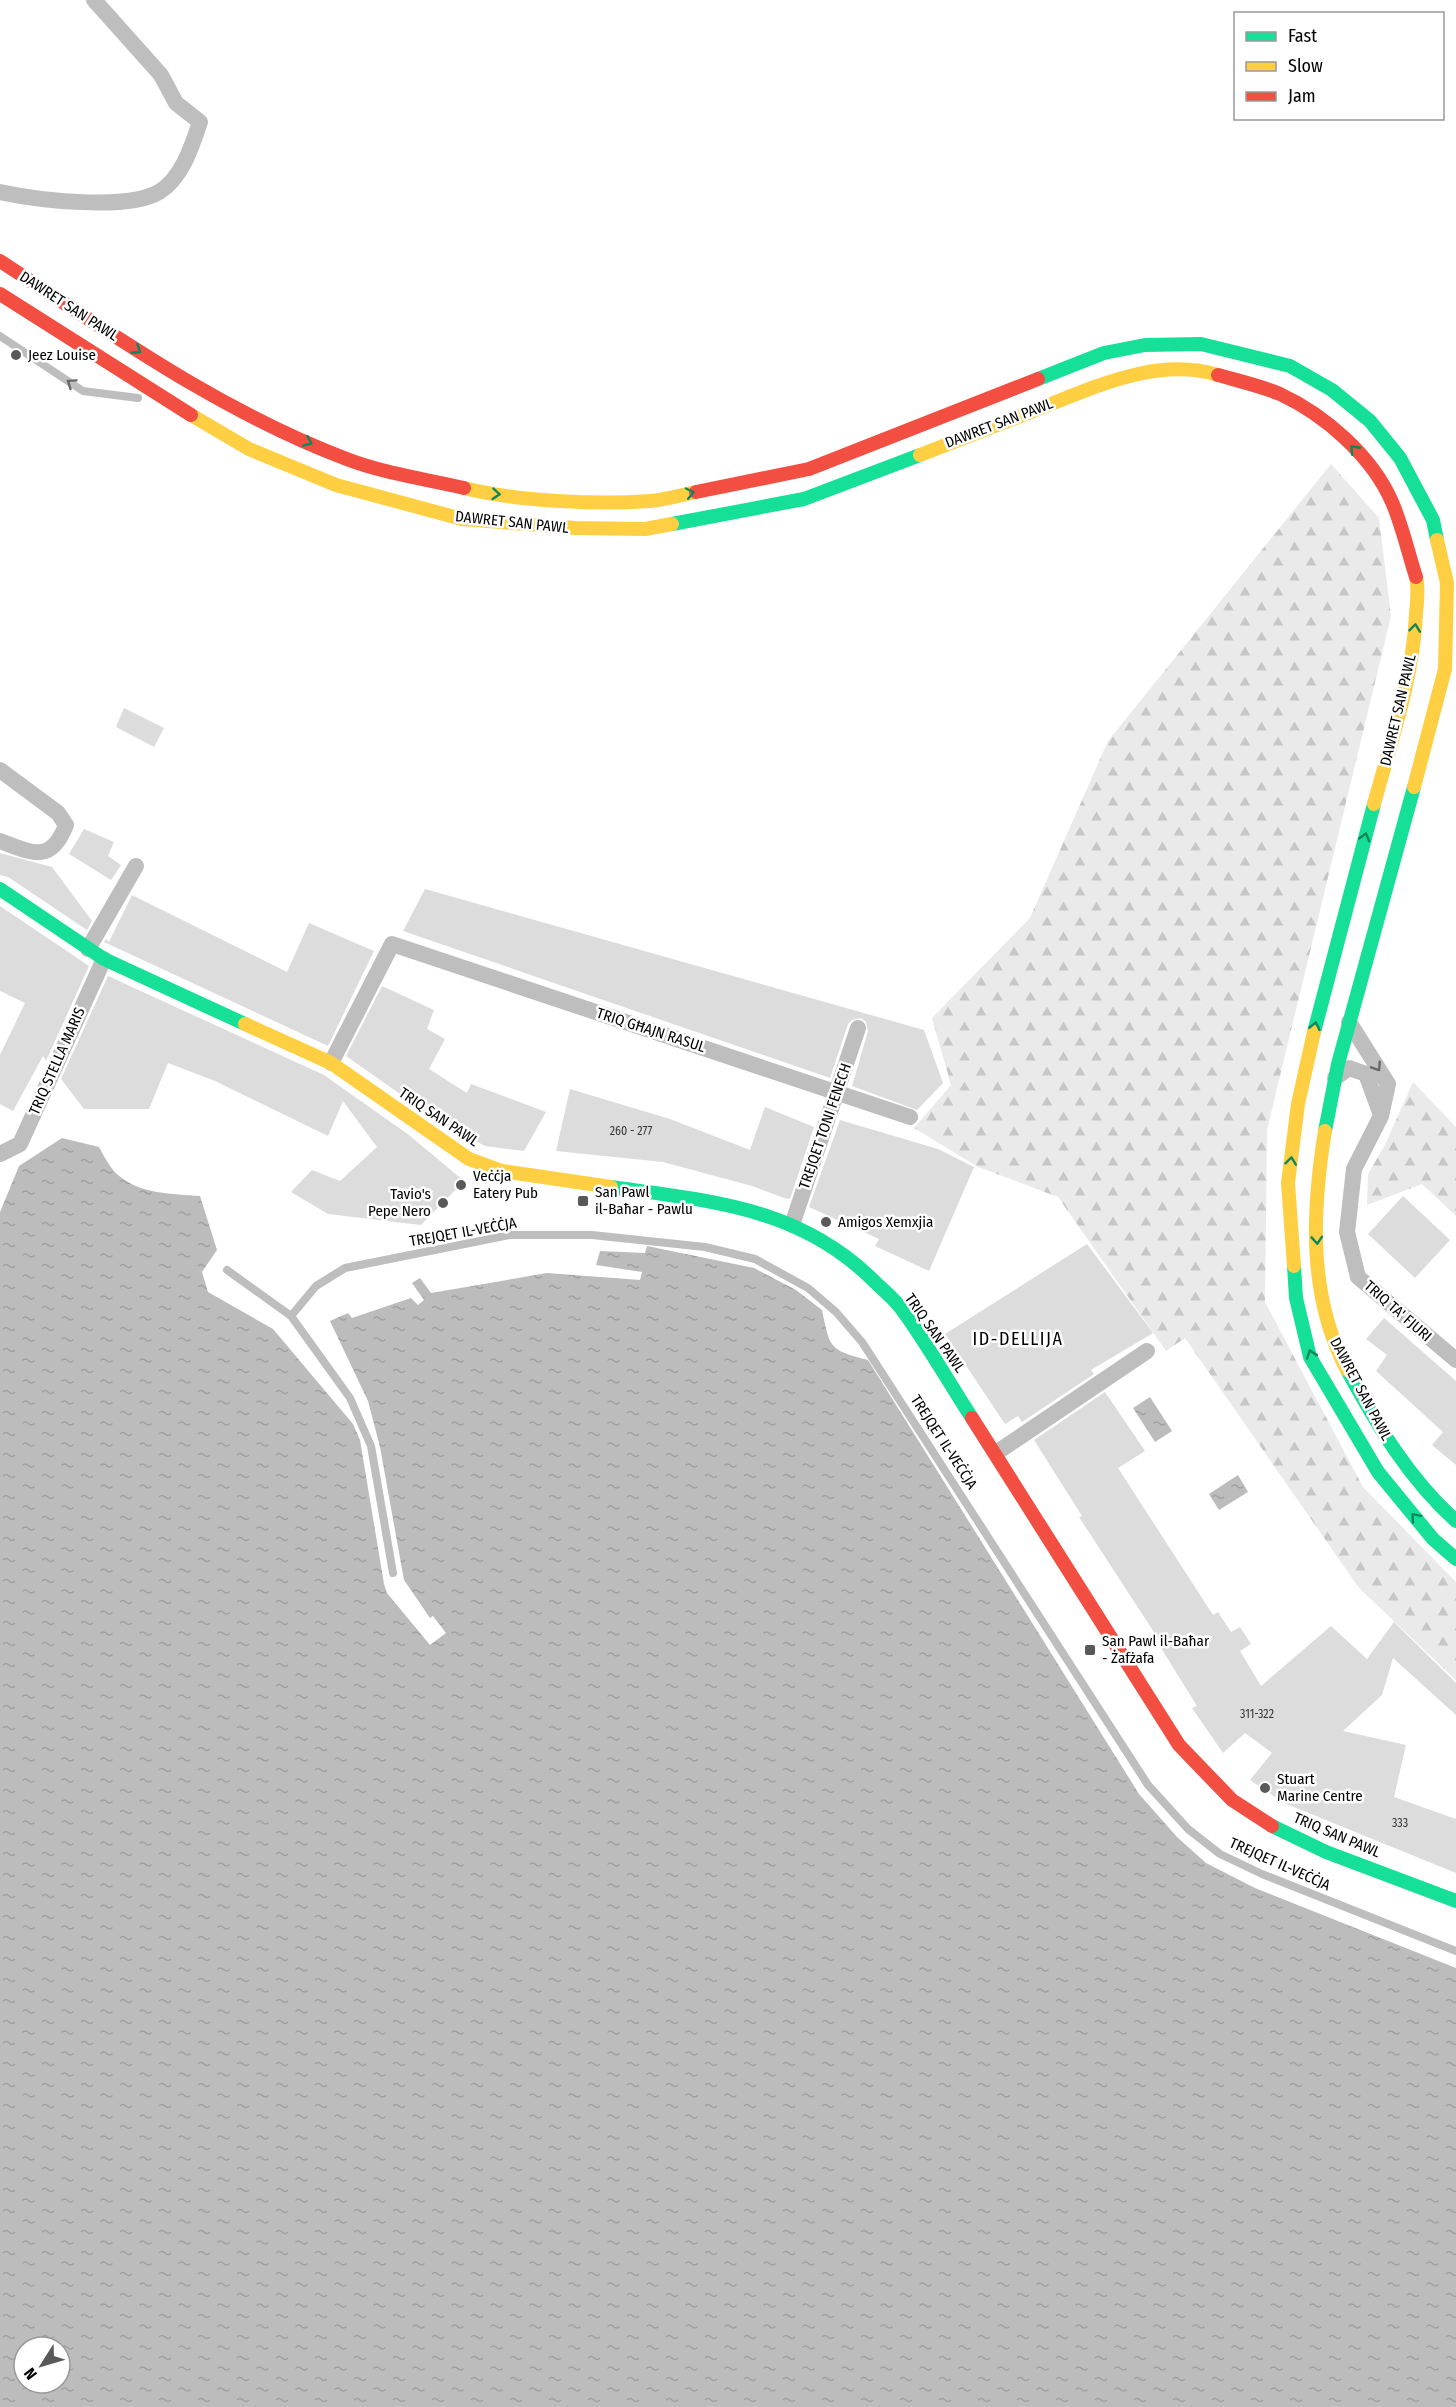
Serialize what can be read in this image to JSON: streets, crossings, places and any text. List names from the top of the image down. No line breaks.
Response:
{"streets":{"main road":["DAWRET SAN PAWL","TRIQ SAN PAWL"],"street":["TRIQ GĦAJN RASUL","TRIQ STELLA MARIS","TREJQET TONI FENECH","TRIQ TA' FJURI"],"lane":["TREJQET IL-VEĊĊJA"]},"crossings":[["DAWRET SAN PAWL","TRIQ TA' FJURI"],["TRIQ GĦAJN RASUL","TRIQ SAN PAWL"],["TRIQ GĦAJN RASUL","TREJQET TONI FENECH"],["TRIQ STELLA MARIS","TRIQ SAN PAWL"],["TRIQ SAN PAWL","TREJQET TONI FENECH"]],"districts":["ID-DELLIJA"],"places":{"other":["Jeez Louise","Veċċja Eatery Pub","Tavio's Pepe Nero","Amigos Xemxjia","Stuart Marine Centre"],"transit":["San Pawl il-Baħar - Pawlu","San Pawl il-Baħar - Żafżafa"]},"house_numbers":["260 - 277","311-322","333"],"legend":["Fast","Slow","Jam"],"north":"bottom left"}
